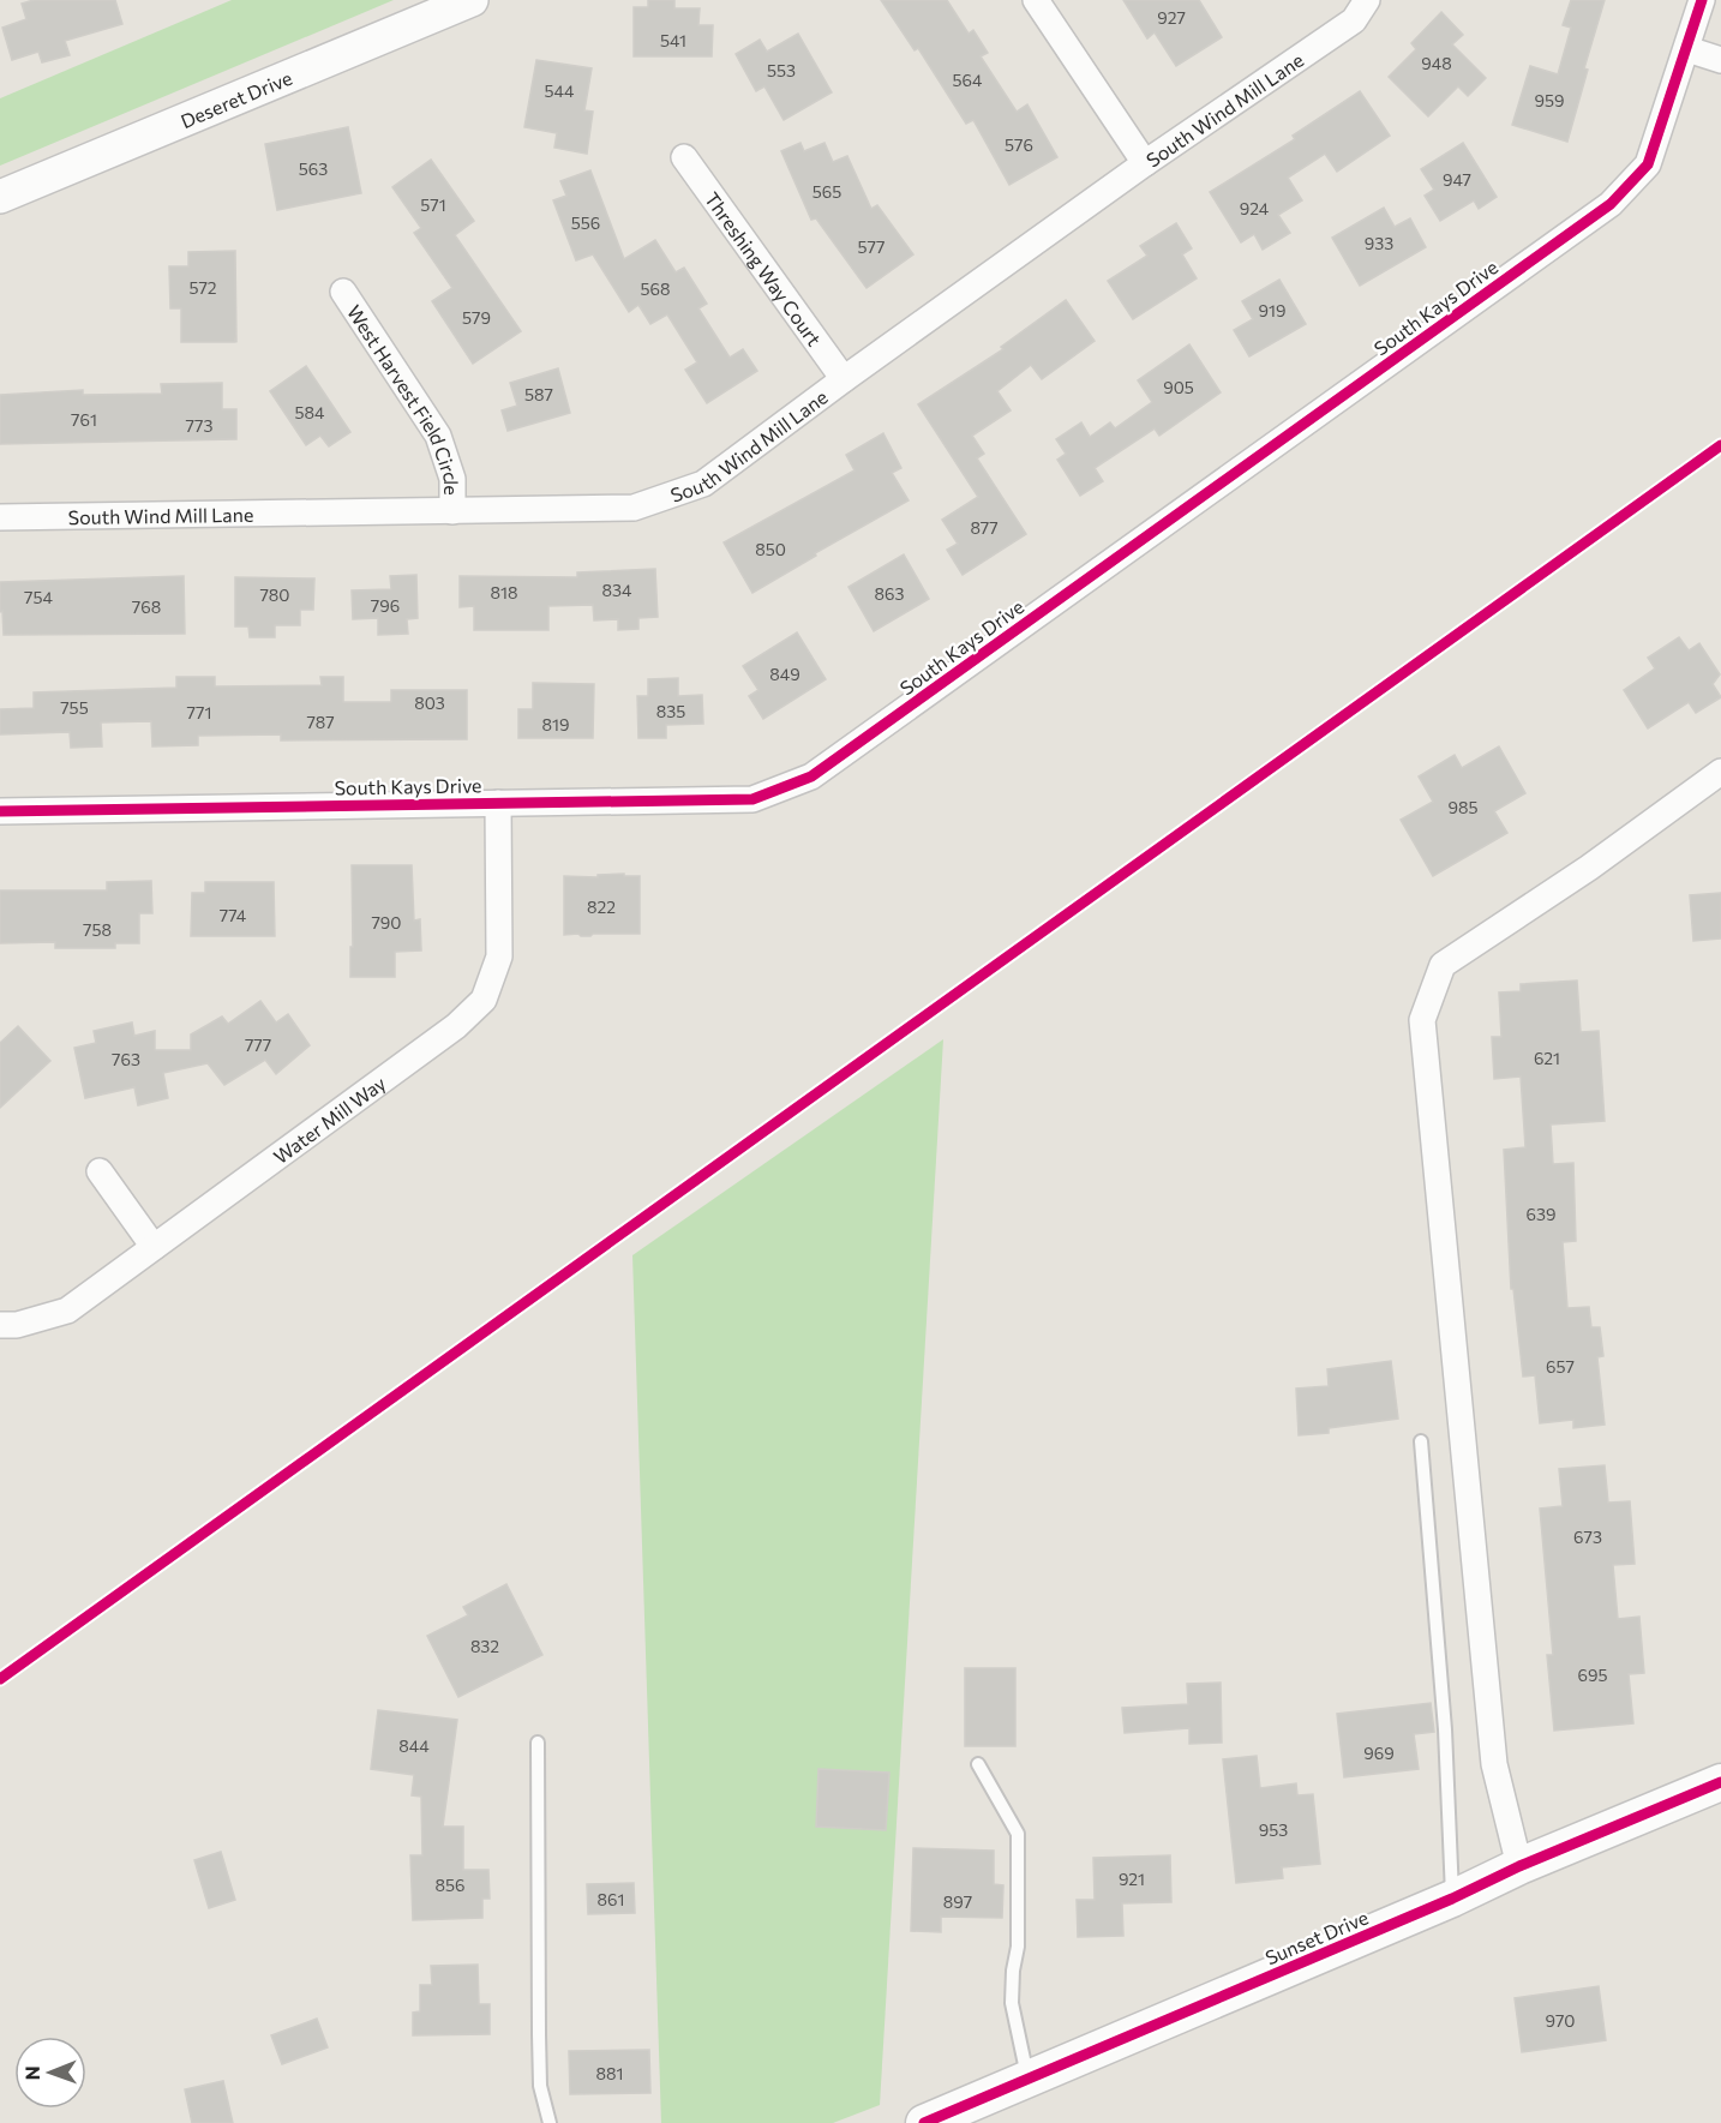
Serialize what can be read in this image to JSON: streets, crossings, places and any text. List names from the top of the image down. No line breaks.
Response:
{"streets":{"main road":["Sunset Drive"],"street":["Deseret Drive","South Wind Mill Lane","Threshing Way Court","South Kays Drive","West Harvest Field Circle","Water Mill Way"]},"crossings":[["South Wind Mill Lane","Threshing Way Court"],["South Wind Mill Lane","West Harvest Field Circle"],["South Kays Drive","Water Mill Way"]],"house_numbers":["927","541","948","553","564","544","959","576","563","947","565","571","924","556","933","577","572","568","919","579","905","587","584","761","773","877","850","834","818","863","780","754","796","768","849","803","755","835","771","787","819","985","822","774","790","758","777","621","763","639","657","673","832","695","844","969","953","921","856","861","897","970","881"],"north":"left"}
